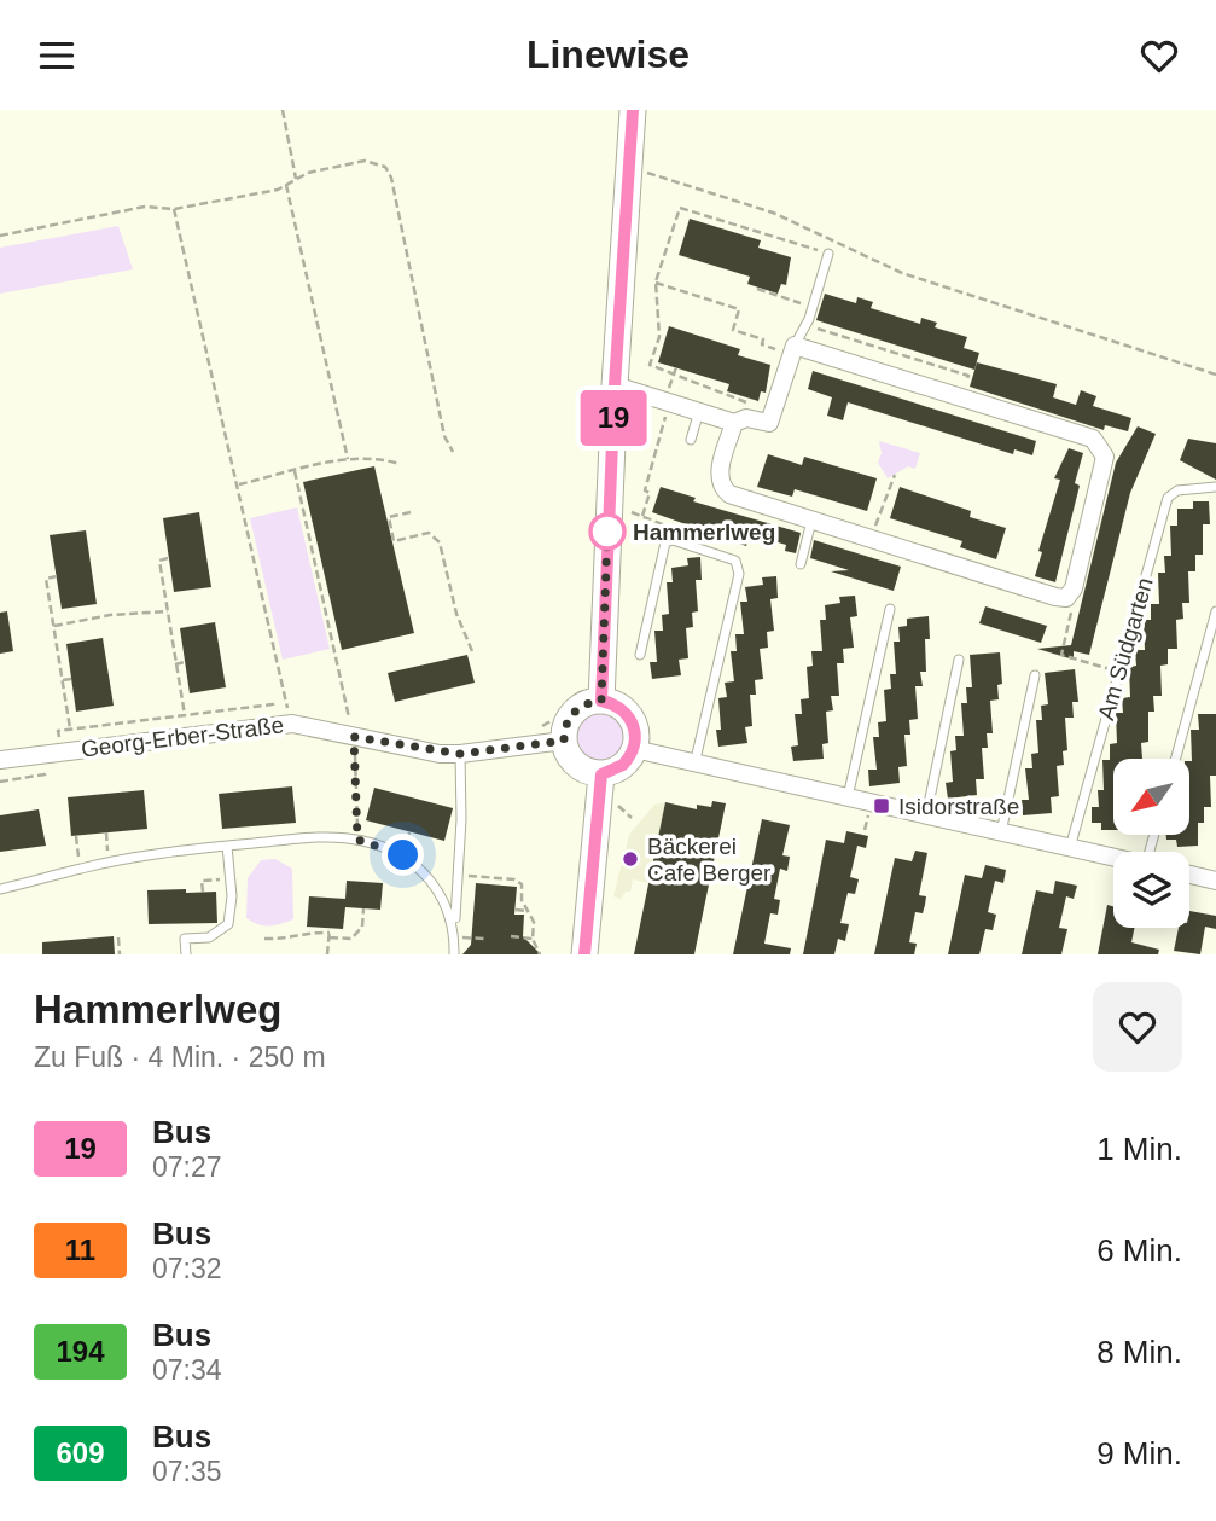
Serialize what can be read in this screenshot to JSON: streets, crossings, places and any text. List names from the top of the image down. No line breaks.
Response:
{"streets":{"street":["Georg-Erber-Straße"],"lane":["Am Südgarten"]},"places":{"other":["Hammerlweg","Bäckerei Cafe Berger"],"transit":["Isidorstraße"]},"lines":["bus line 19"],"north":"bottom left","page":{"header":"Linewise","on_map":"19","heading":["Hammerlweg","Zu Fuß · 4 Min. · 250 m"],"list":[{"mark":"19","name":"Bus","note":"07:27","value":"1 Min."},{"mark":"11","name":"Bus","note":"07:32","value":"6 Min."},{"mark":"194","name":"Bus","note":"07:34","value":"8 Min."},{"mark":"609","name":"Bus","note":"07:35","value":"9 Min."}]}}
